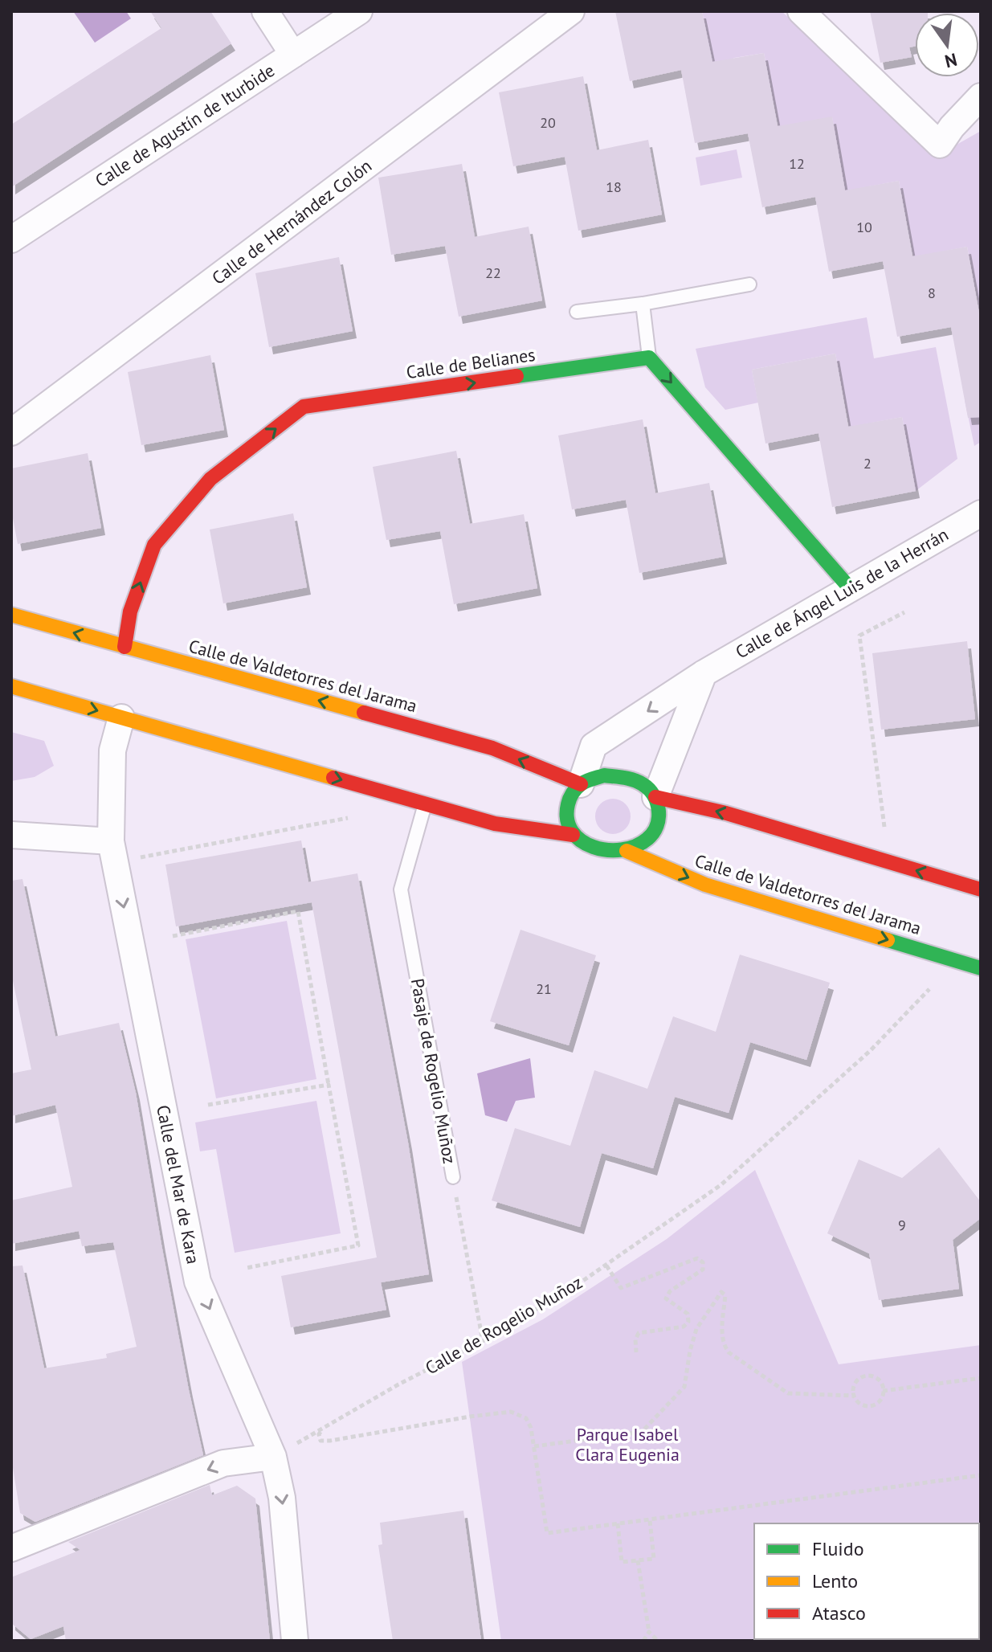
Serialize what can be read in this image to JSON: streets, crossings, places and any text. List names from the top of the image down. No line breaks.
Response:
{"streets":{"street":["Calle de Agustín de Iturbide","Calle de Hernández Colón","Calle de Belianes","Calle de Ángel Luis de la Herrán","Calle de Valdetorres del Jarama","Calle del Mar de Kara"],"lane":["Pasaje de Rogelio Muñoz"],"path":["Calle de Rogelio Muñoz"]},"crossings":[["Calle de Belianes","Calle de Valdetorres del Jarama"],["Calle de Ángel Luis de la Herrán","Calle de Valdetorres del Jarama"],["Pasaje de Rogelio Muñoz","Calle de Rogelio Muñoz"],["Calle del Mar de Kara","Calle de Rogelio Muñoz"]],"one_way":["Calle de Belianes","Calle del Mar de Kara"],"parks":["Parque Isabel Clara Eugenia"],"house_numbers":["20","12","18","10","22","8","2","21","9"],"legend":["Fluido","Lento","Atasco"],"north":"bottom"}
